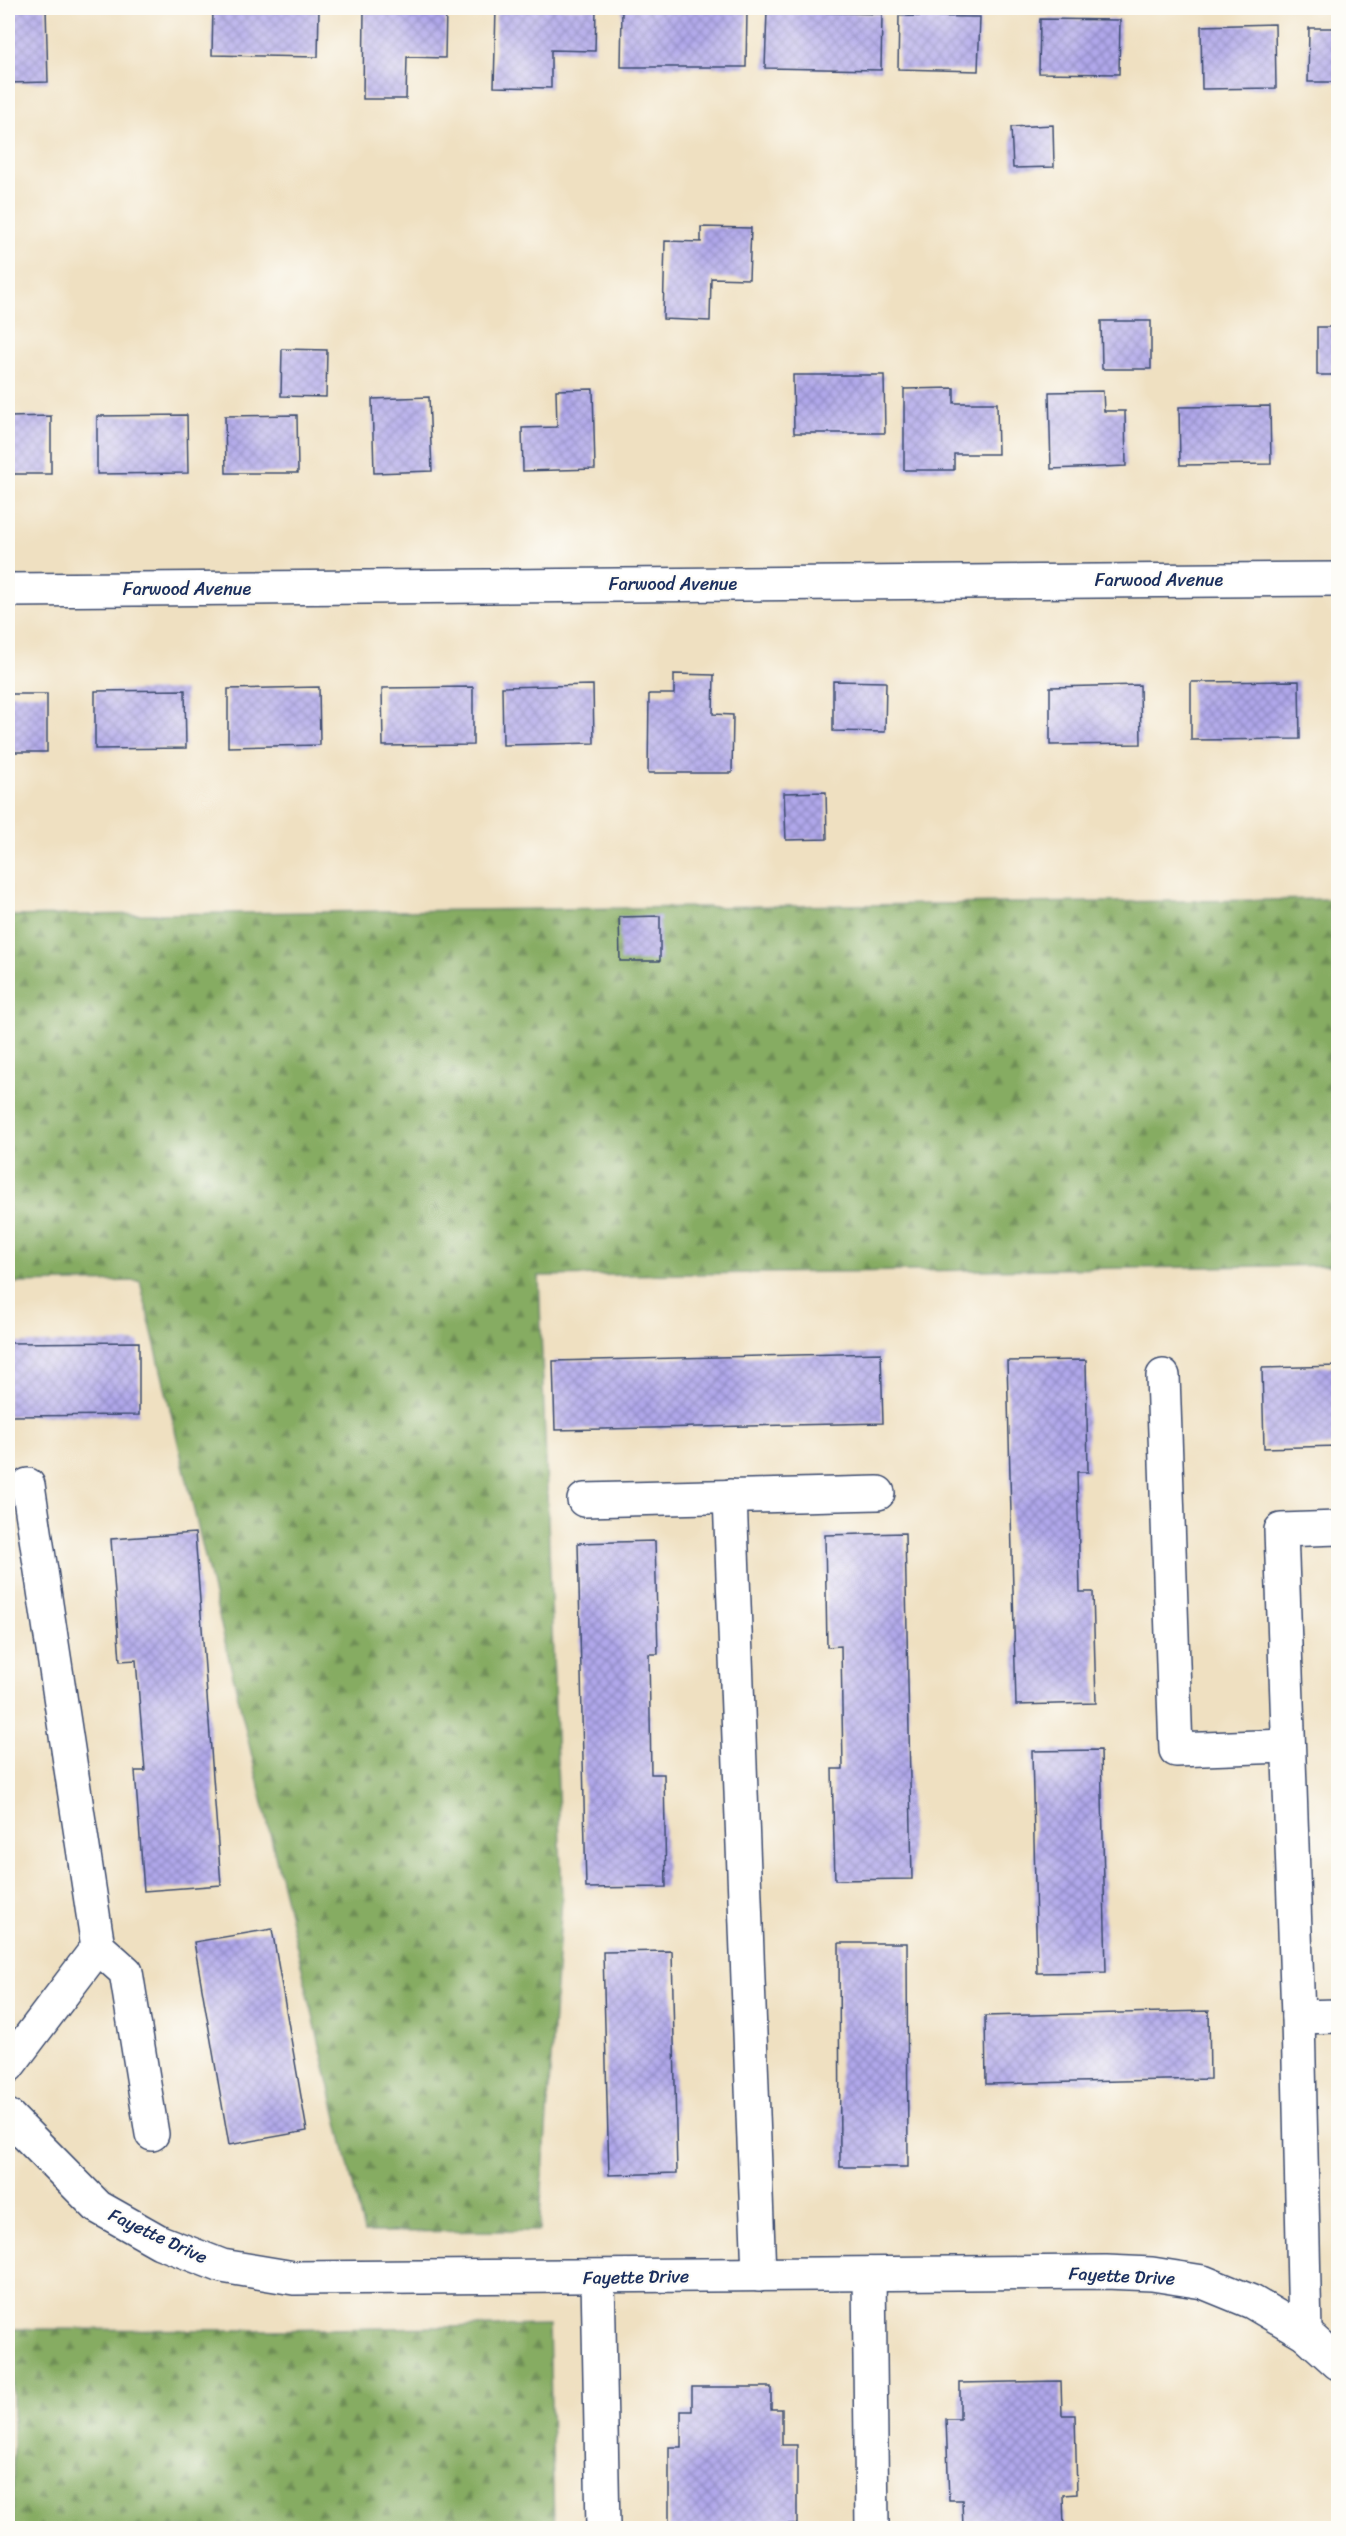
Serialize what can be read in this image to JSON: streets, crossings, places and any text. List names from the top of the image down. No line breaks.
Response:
{"streets":{"street":["Farwood Avenue","Fayette Drive"]}}
